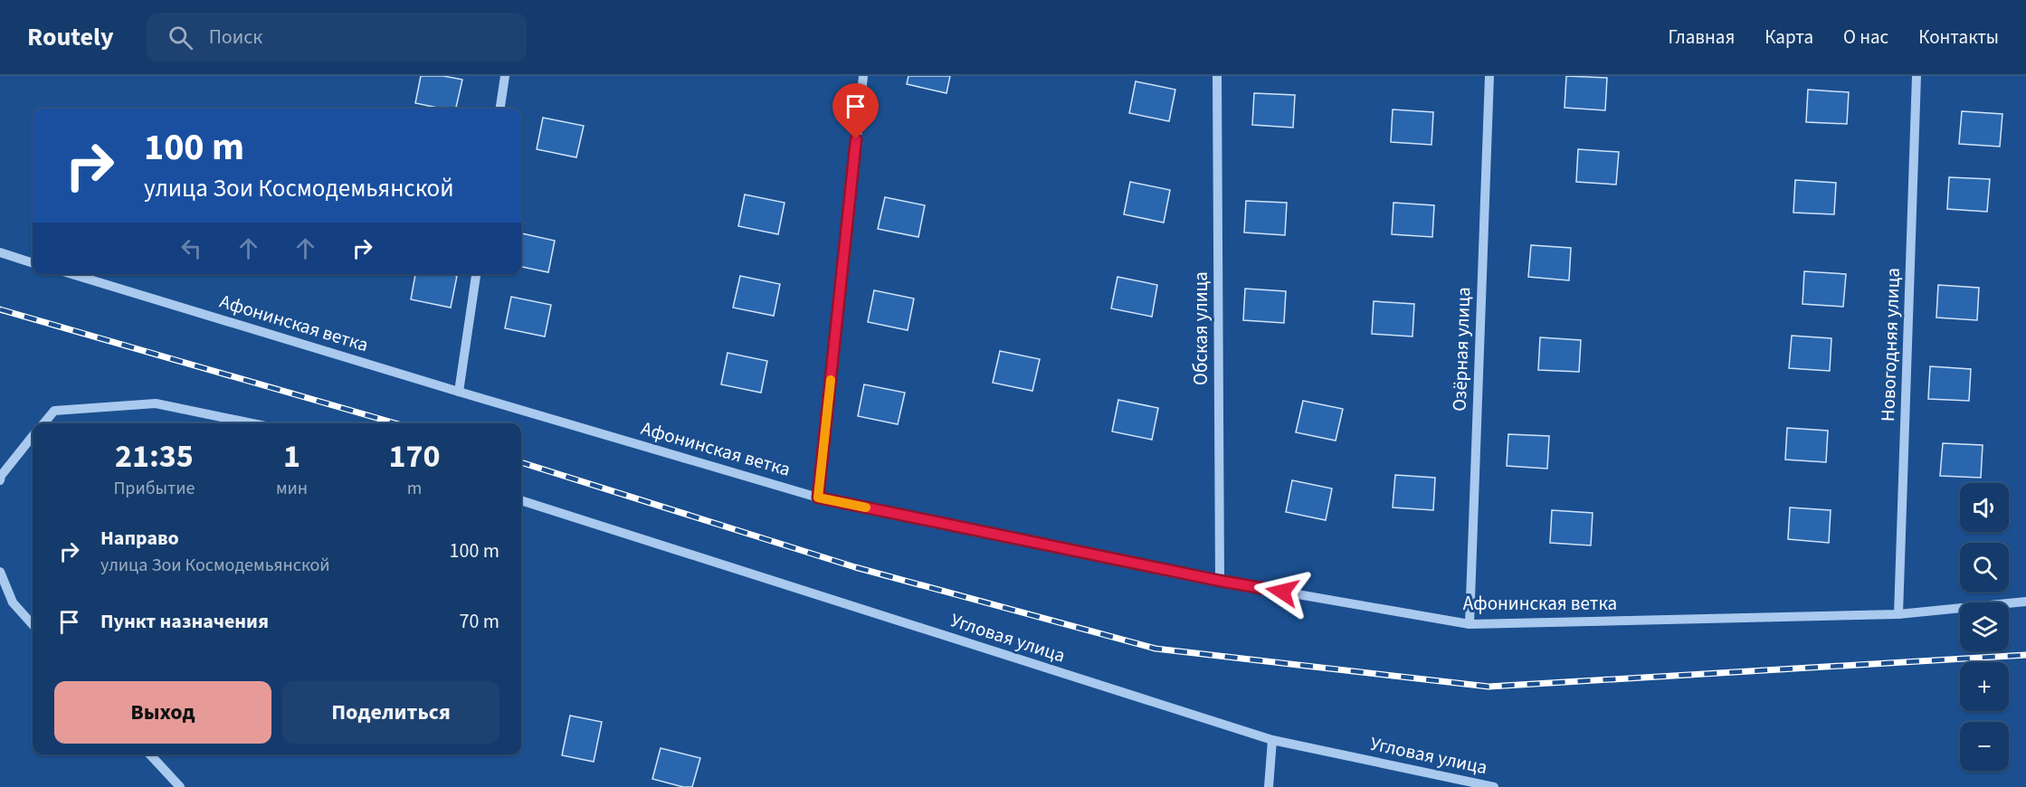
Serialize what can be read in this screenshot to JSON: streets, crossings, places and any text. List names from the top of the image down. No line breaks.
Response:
{"streets":{"street":["Афонинская ветка","Обская улица","Новогодняя улица","Озёрная улица","Угловая улица"]},"crossings":[["Афонинская ветка","Обская улица"],["Афонинская ветка","Новогодняя улица"],["Афонинская ветка","Озёрная улица"]],"page":{"header":"Routely","search":"Поиск","nav":["Главная","Карта","О нас","Контакты"],"turn":["100 m","улица Зои Космодемьянской"],"eta":["21:35","Прибытие","1","мин","170","m"],"map_buttons":["+","−"],"list":[{"name":"Направо","note":"улица Зои Космодемьянской","value":"100 m"},{"name":"Пункт назначения","value":"70 m"}],"buttons":["Выход","Поделиться"]}}
